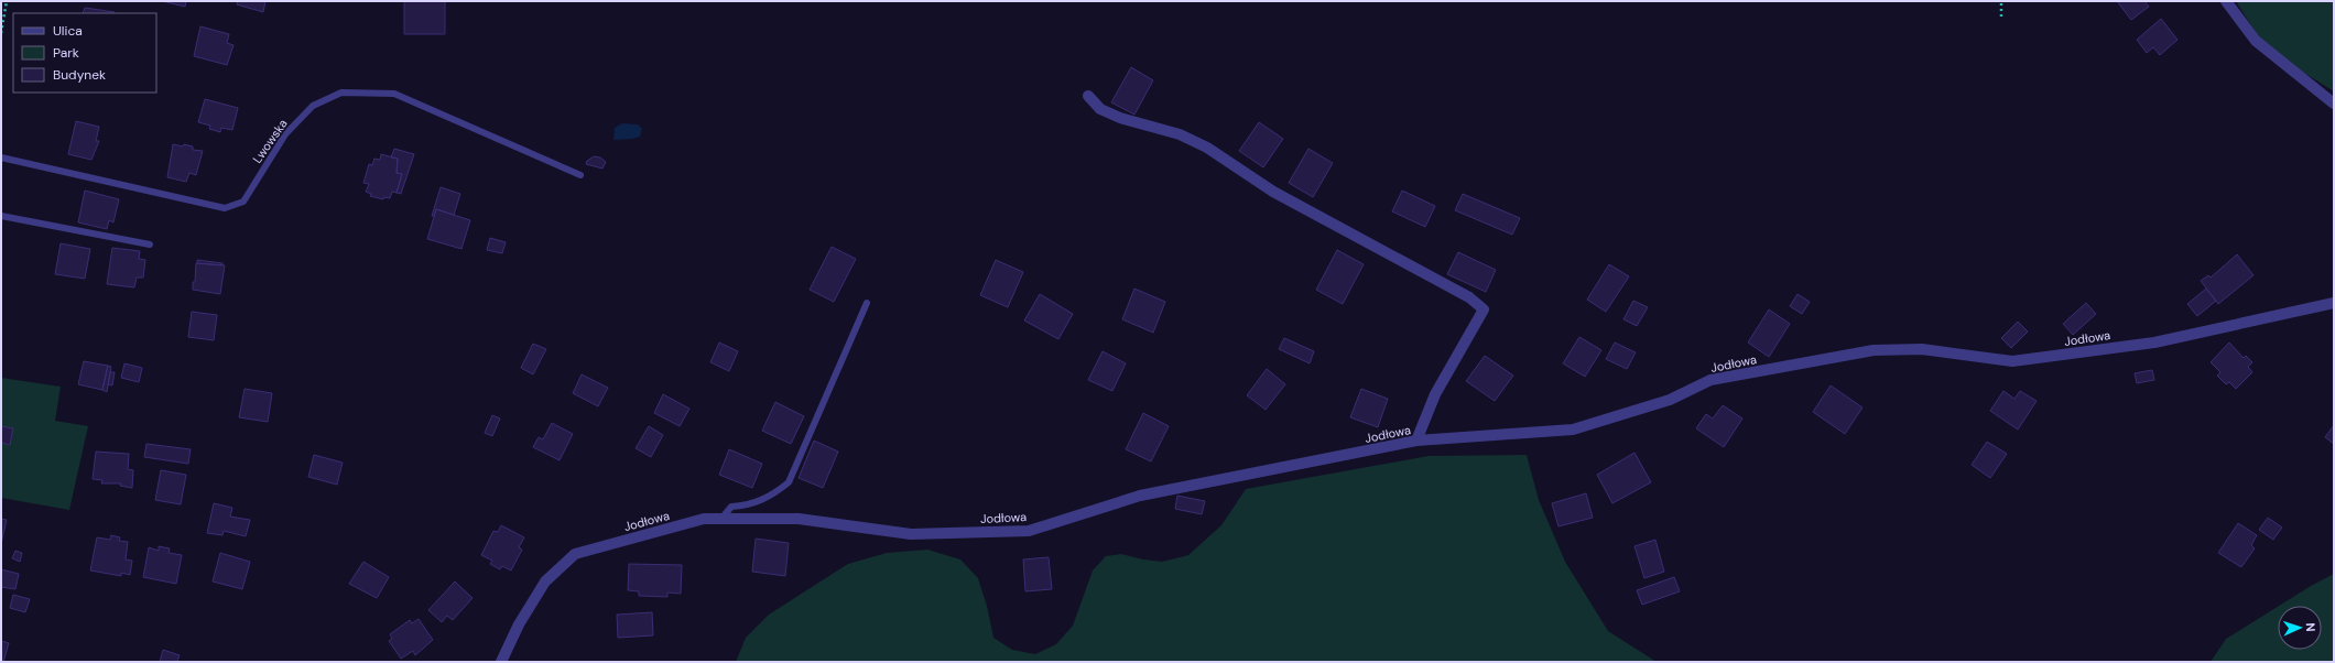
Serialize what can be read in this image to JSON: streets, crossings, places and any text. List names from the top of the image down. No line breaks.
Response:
{"streets":{"street":["Jodłowa"],"lane":["Lwowska"]},"legend":["Ulica","Park","Budynek"],"north":"right"}
